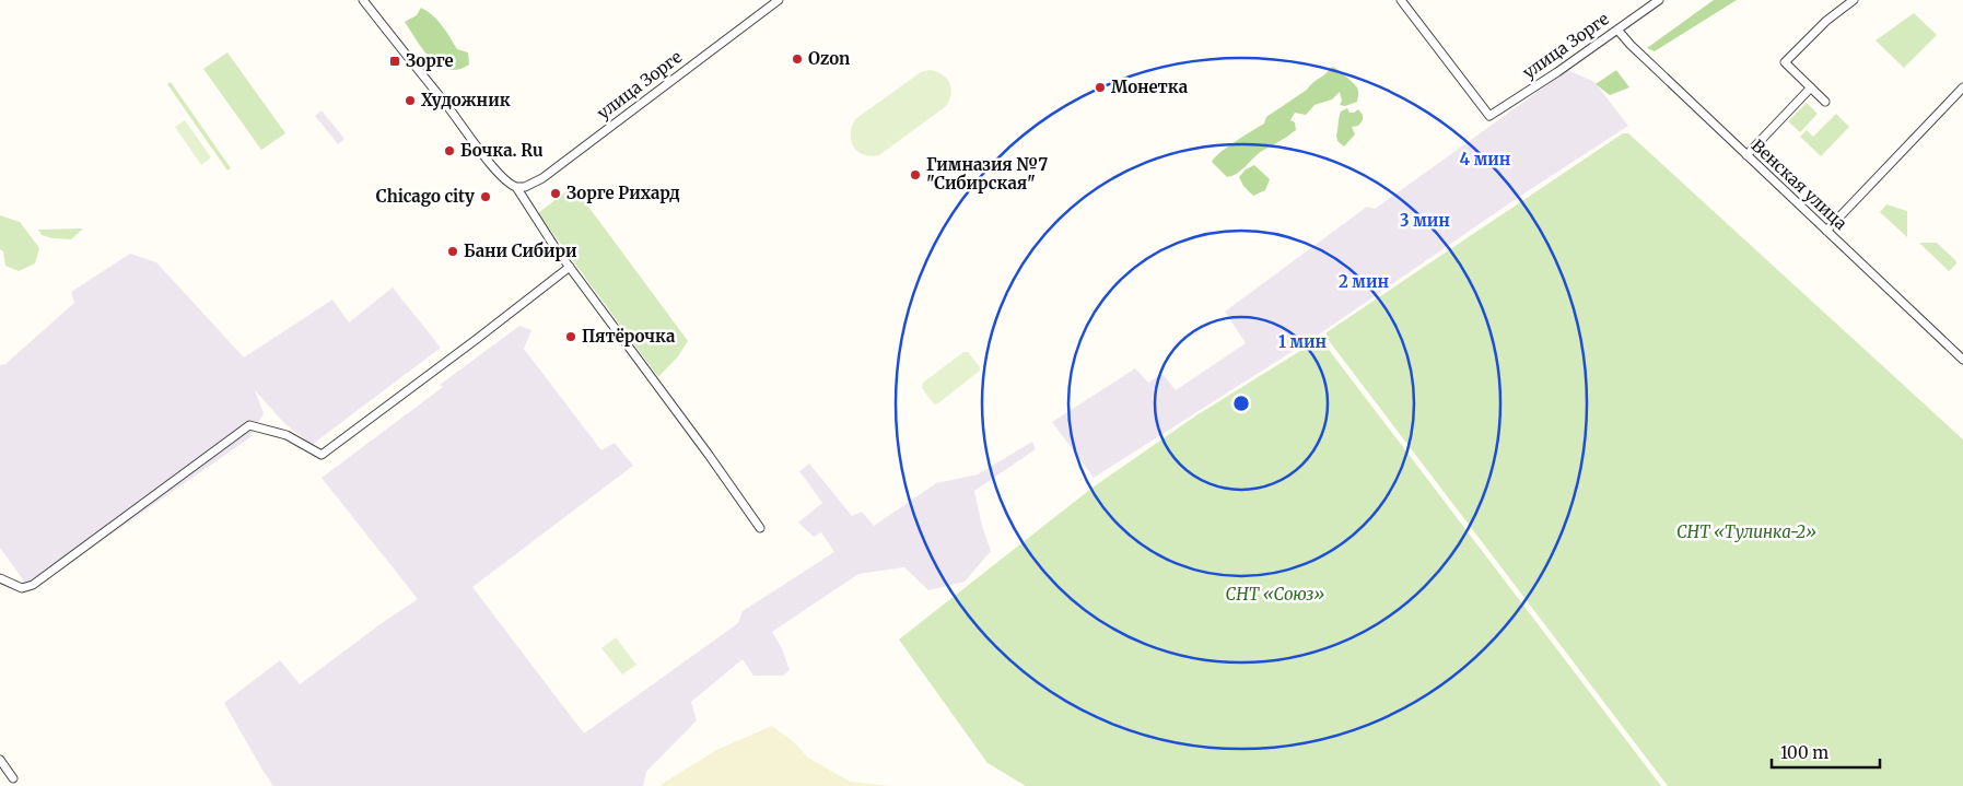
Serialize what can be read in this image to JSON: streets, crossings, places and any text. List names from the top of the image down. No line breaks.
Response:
{"streets":{"street":["улица Зорге","Венская улица"]},"crossings":[["улица Зорге","Венская улица"]],"parks":["СНТ «Тулинка-2»","СНТ «Союз»"],"places":{"other":["Ozon","Монетка","Художник","Бочка. Ru","Гимназия №7 \"Сибирская\"","Зорге Рихард","Chicago city","Бани Сибири","Пятёрочка"],"transit":["Зорге"]},"scale_bar":"100 m","rings":["4 мин","3 мин","2 мин","1 мин"]}
